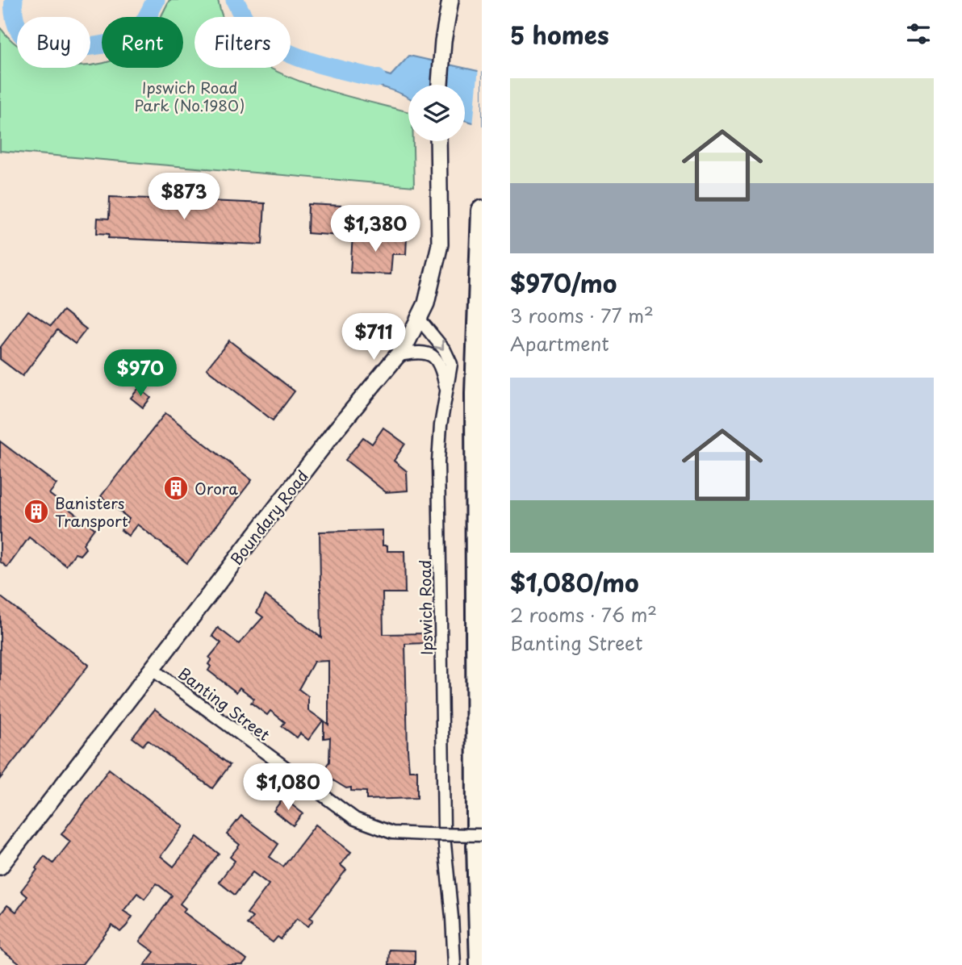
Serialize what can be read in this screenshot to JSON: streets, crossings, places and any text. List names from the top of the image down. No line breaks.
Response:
{"streets":{"main road":["Boundary Road"],"street":["Ipswich Road","Banting Street"]},"crossings":[["Boundary Road","Ipswich Road"],["Boundary Road","Banting Street"]],"parks":["Ipswich Road Park (No.1980)"],"places":{"building":["Orora","Banisters Transport"]},"page":{"heading":"5 homes","chip":["Buy","Rent","Filters"],"list":[{"name":"$970/mo","note":"3 rooms · 77 m² · Apartment"},{"name":"$1,080/mo","note":"2 rooms · 76 m² · Banting Street"}],"price":["$873","$1,380","$711","$970","$1,080"]}}
